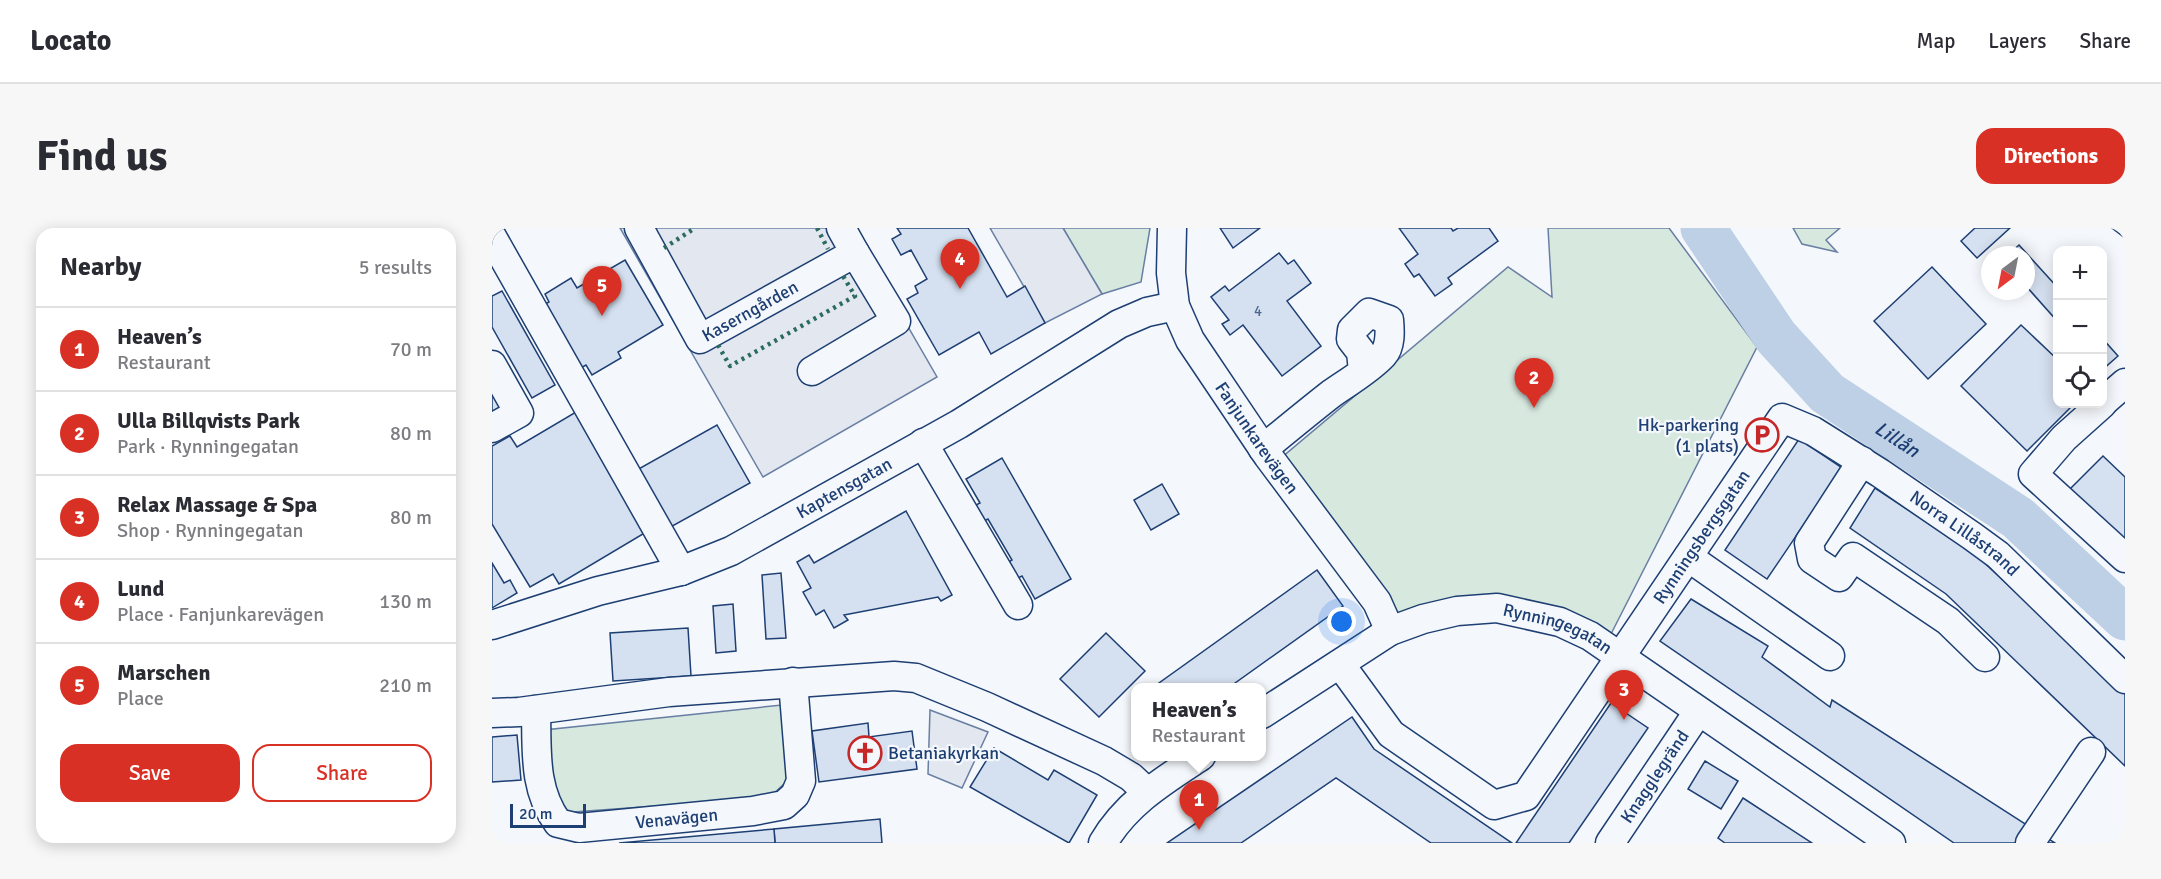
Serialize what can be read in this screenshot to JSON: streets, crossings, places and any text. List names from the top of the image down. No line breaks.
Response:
{"streets":{"street":["Kaserngården","Fanjunkarevägen","Kaptensgatan","Norra Lillåstrand","Rynningsbergsgatan","Rynningegatan","Knagglegränd","Venavägen"]},"crossings":[["Fanjunkarevägen","Kaptensgatan"],["Fanjunkarevägen","Rynningegatan"],["Norra Lillåstrand","Rynningsbergsgatan"],["Rynningsbergsgatan","Rynningegatan"],["Rynningegatan","Knagglegränd"]],"water":["Lillån"],"places":{"parking":["Hk-parkering (1 plats)"],"church":["Betaniakyrkan"]},"house_numbers":["4"],"scale_bar":"20 m","north":"bottom left","page":{"header":"Locato","nav":["Map","Layers","Share"],"buttons":["Directions",["Save","Share"]],"title":"Find us","heading":["Nearby","5 results"],"pins":["4","5","2","3","1"],"map_buttons":["+","−"],"list":[{"mark":"1","name":"Heaven’s","note":"Restaurant","value":"70 m"},{"mark":"2","name":"Ulla Billqvists Park","note":"Park · Rynningegatan","value":"80 m"},{"mark":"3","name":"Relax Massage & Spa","note":"Shop · Rynningegatan","value":"80 m"},{"mark":"4","name":"Lund","note":"Place · Fanjunkarevägen","value":"130 m"},{"mark":"5","name":"Marschen","note":"Place","value":"210 m"}],"popup":["Heaven’s","Restaurant"],"scale":"20 m"}}
